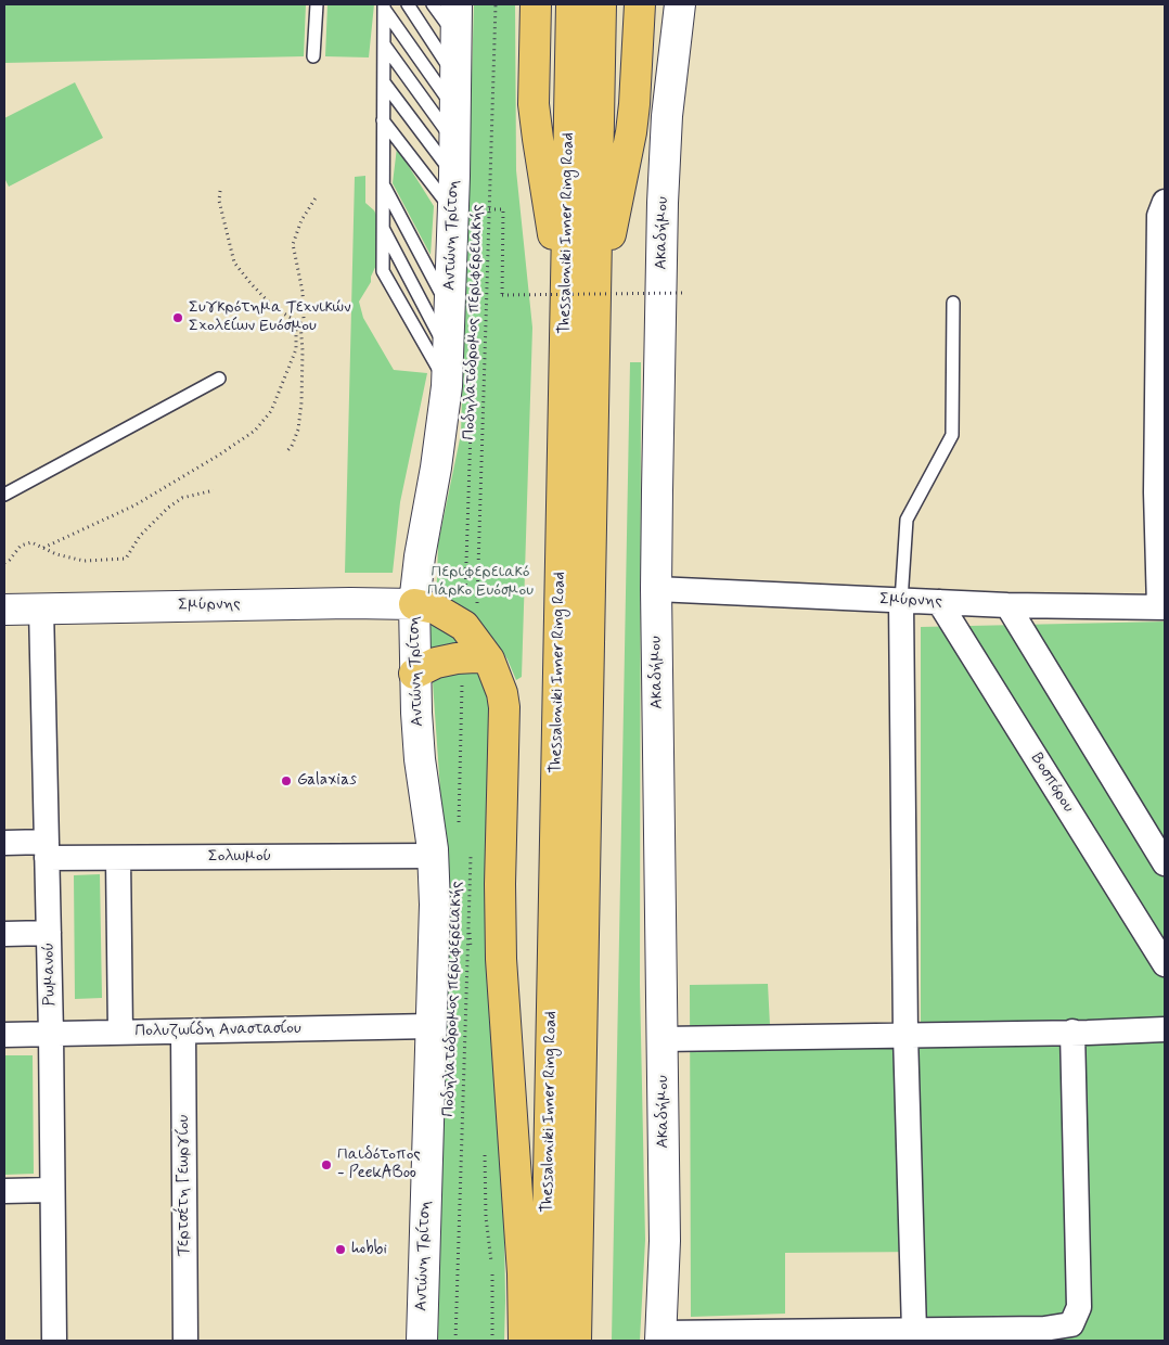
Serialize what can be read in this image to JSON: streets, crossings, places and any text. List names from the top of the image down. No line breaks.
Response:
{"streets":{"highway":["Thessaloniki Inner Ring Road"],"street":["Ακαδήμου","Αντώνη Τρίτση","Σμύρνης","Βοσπόρου","Σολωμού","Ρωμανού","Πολυζωίδη Αναστασίου","Τερτσέτη Γεωργίου"],"path":["Ποδηλατόδρομος περιφερειακής"]},"crossings":[["Ακαδήμου","Σμύρνης"],["Αντώνη Τρίτση","Σμύρνης"],["Αντώνη Τρίτση","Σολωμού"],["Αντώνη Τρίτση","Πολυζωίδη Αναστασίου"],["Σμύρνης","Βοσπόρου"],["Σμύρνης","Ρωμανού"],["Σολωμού","Ρωμανού"],["Ρωμανού","Πολυζωίδη Αναστασίου"],["Πολυζωίδη Αναστασίου","Τερτσέτη Γεωργίου"]],"parks":["Περιφερειακό Πάρκο Ευόσμου"],"places":["Συγκρότημα Τεχνικών Σχολείων Ευόσμου","Galaxias","Παιδότοπος - PeekABoo","hobbi"]}
